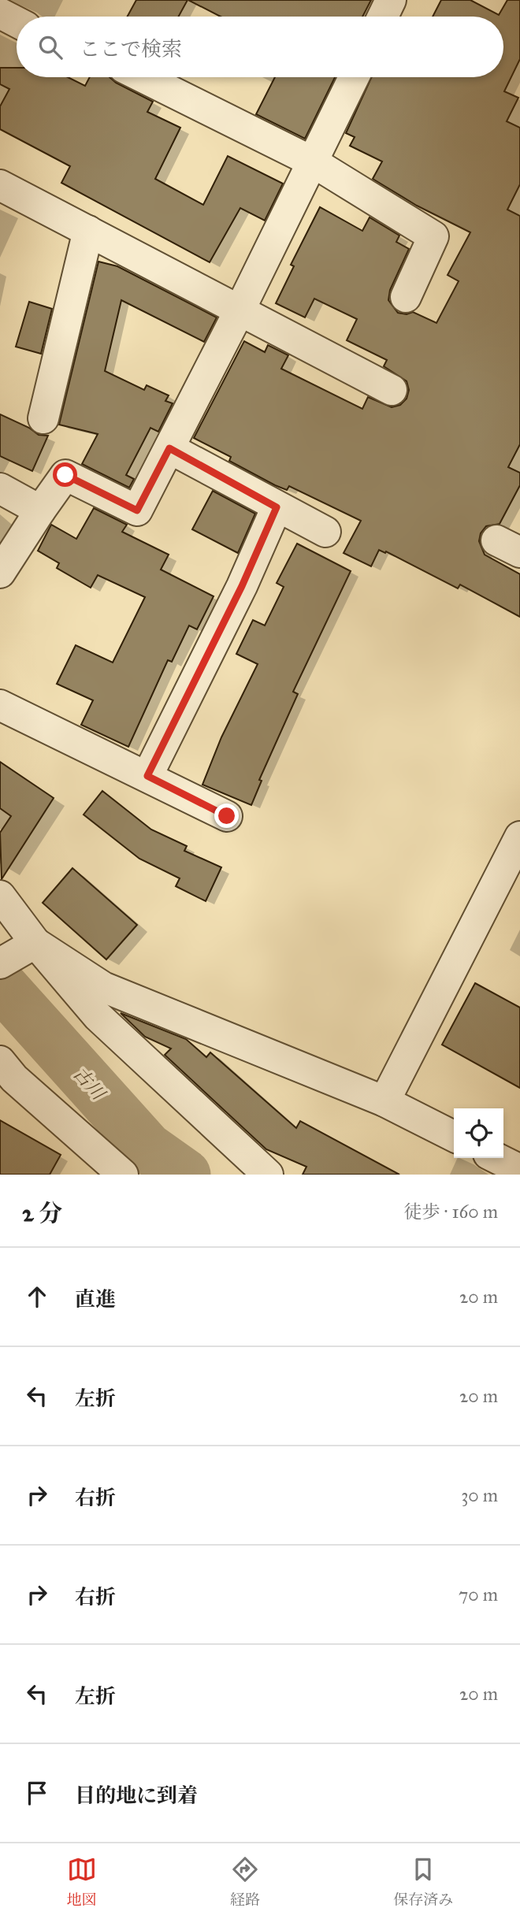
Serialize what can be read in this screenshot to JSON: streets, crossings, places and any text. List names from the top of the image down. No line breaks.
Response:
{"water":["古川"],"page":{"search":"ここで検索","heading":["2 分","徒歩 · 160 m"],"list":[["直進","20 m"],["左折","20 m"],["右折","30 m"],["右折","70 m"],["左折","20 m"],"目的地に到着"],"nav":["地図","経路","保存済み"]}}
